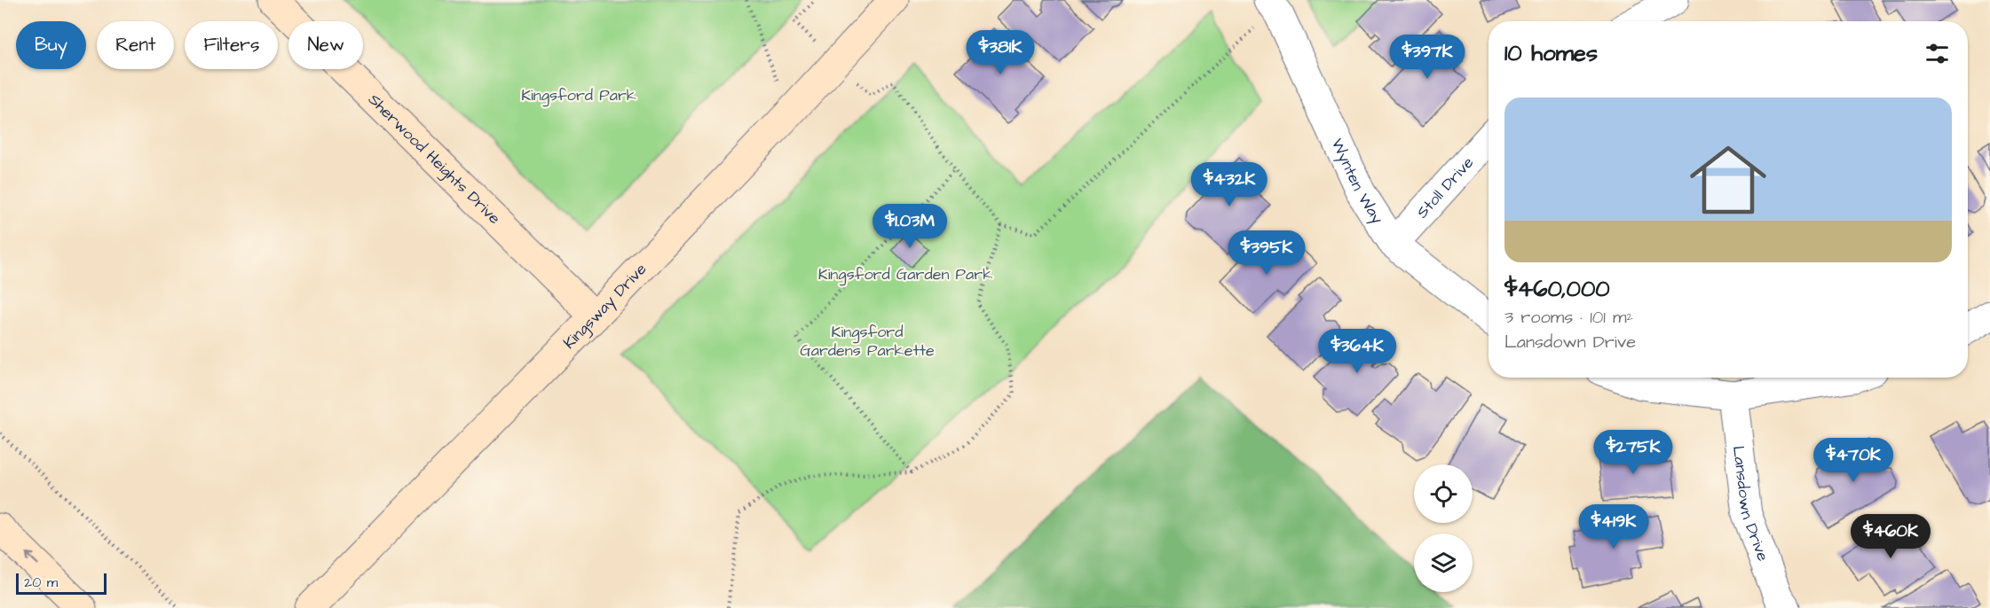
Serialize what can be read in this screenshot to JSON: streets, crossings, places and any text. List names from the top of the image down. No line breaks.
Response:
{"streets":{"street":["Sherwood Heights Drive","Wynten Way","Stoll Drive","Kingsway Drive","Lansdown Drive"]},"crossings":[["Sherwood Heights Drive","Kingsway Drive"],["Wynten Way","Stoll Drive"]],"parks":["Kingsford Park","Kingsford Garden Park","Kingsford Gardens Parkette"],"scale_bar":"20 m","page":{"chip":["Buy","Rent","Filters","New"],"heading":"10 homes","price":["$381K","$397K","$432K","$1.03M","$395K","$364K","$275K","$470K","$419K","$460K"],"list":[{"name":"$460,000","note":"3 rooms · 101 m² · Lansdown Drive"}],"scale":"20 m"}}
